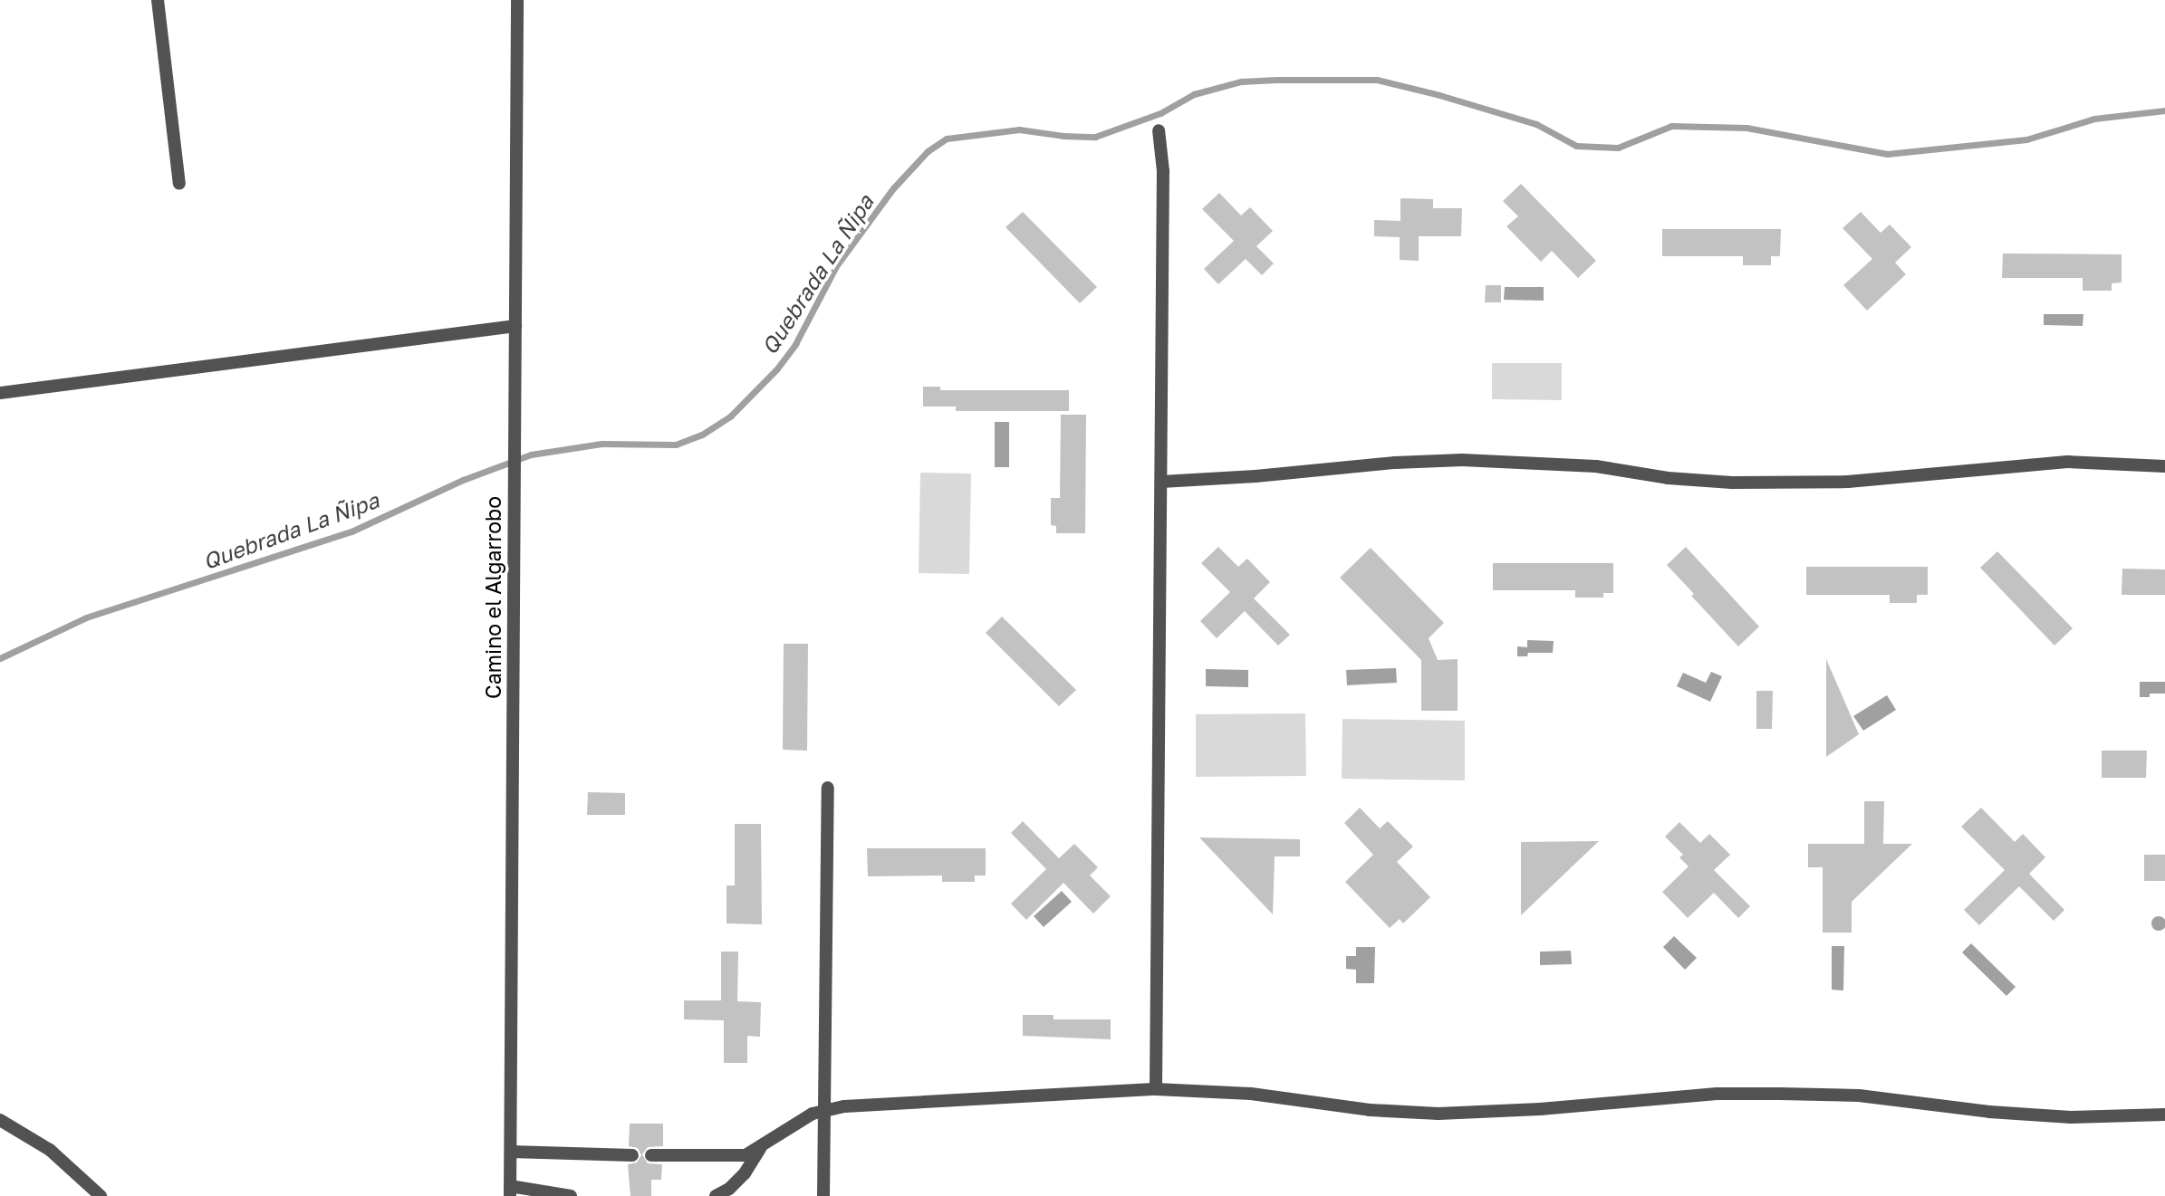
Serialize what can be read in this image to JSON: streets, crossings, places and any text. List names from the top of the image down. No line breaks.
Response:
{"streets":{"street":["Camino el Algarrobo"]},"water":["Quebrada La Ñipa"]}
